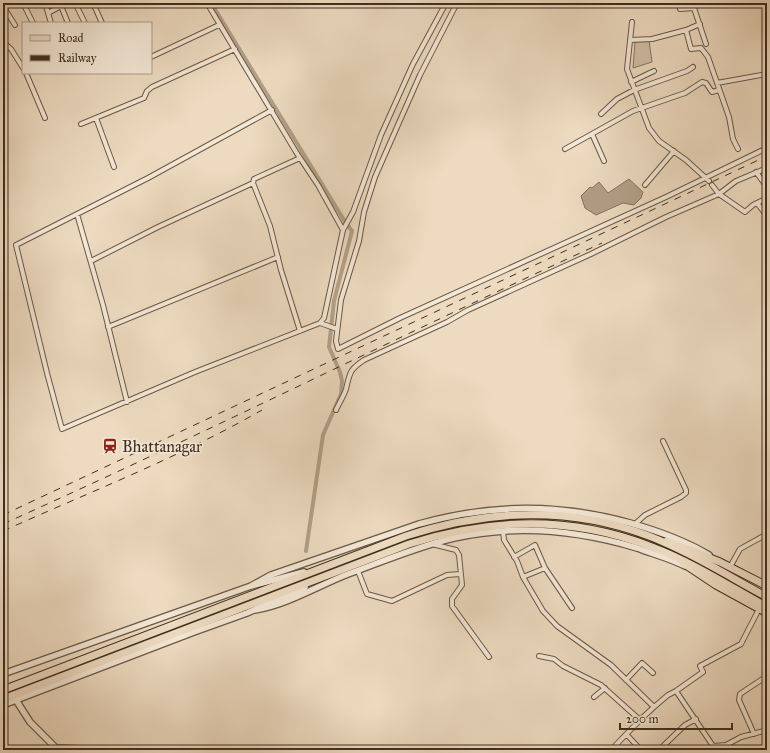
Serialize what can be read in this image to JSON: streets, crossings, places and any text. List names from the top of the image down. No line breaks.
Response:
{"places":{"station":["Bhattanagar"]},"legend":["Road","Railway"],"scale_bar":"200 m"}
